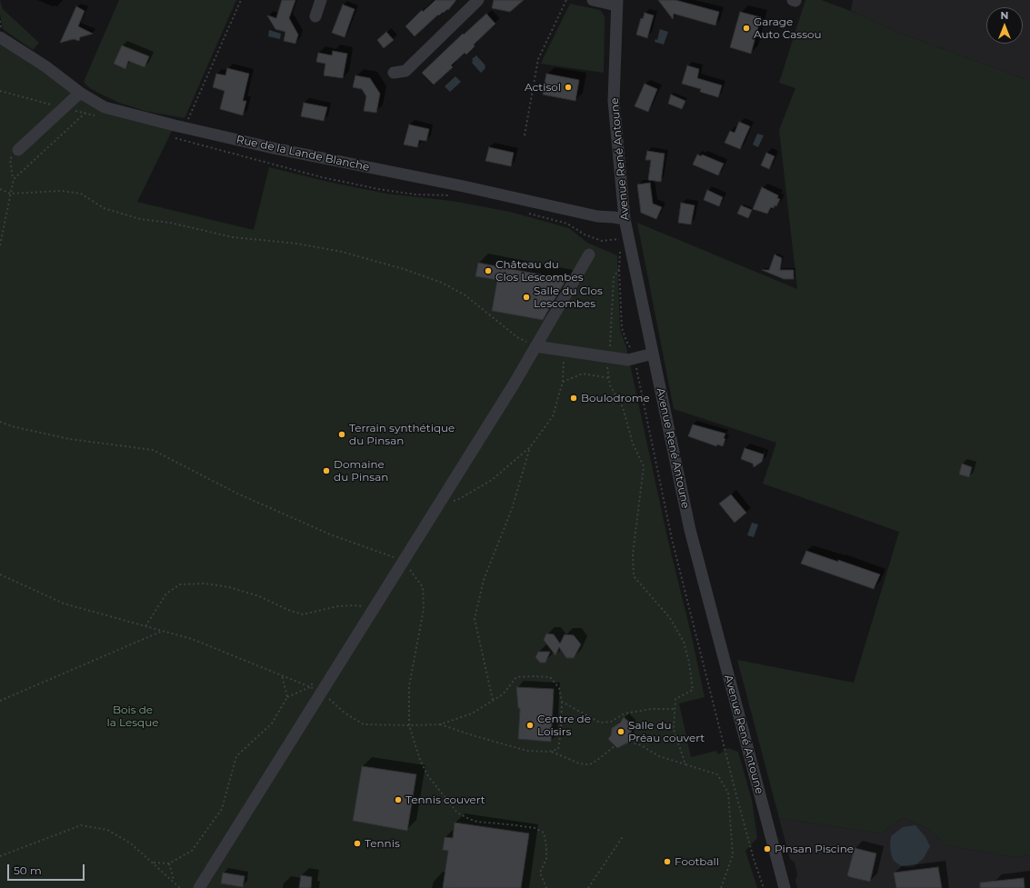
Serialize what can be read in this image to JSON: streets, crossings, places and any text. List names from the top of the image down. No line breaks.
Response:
{"streets":{"street":["Rue de la Lande Blanche","Avenue René Antoune"]},"crossings":[["Rue de la Lande Blanche","Avenue René Antoune"]],"parks":["Bois de la Lesque"],"places":["Garage Auto Cassou","Actisol","Château du Clos Lescombes","Salle du Clos Lescombes","Boulodrome","Terrain synthétique du Pinsan","Domaine du Pinsan","Centre de Loisirs","Salle du Préau couvert","Tennis couvert","Tennis","Pinsan Piscine","Football"],"scale_bar":"50 m","north":"top"}
